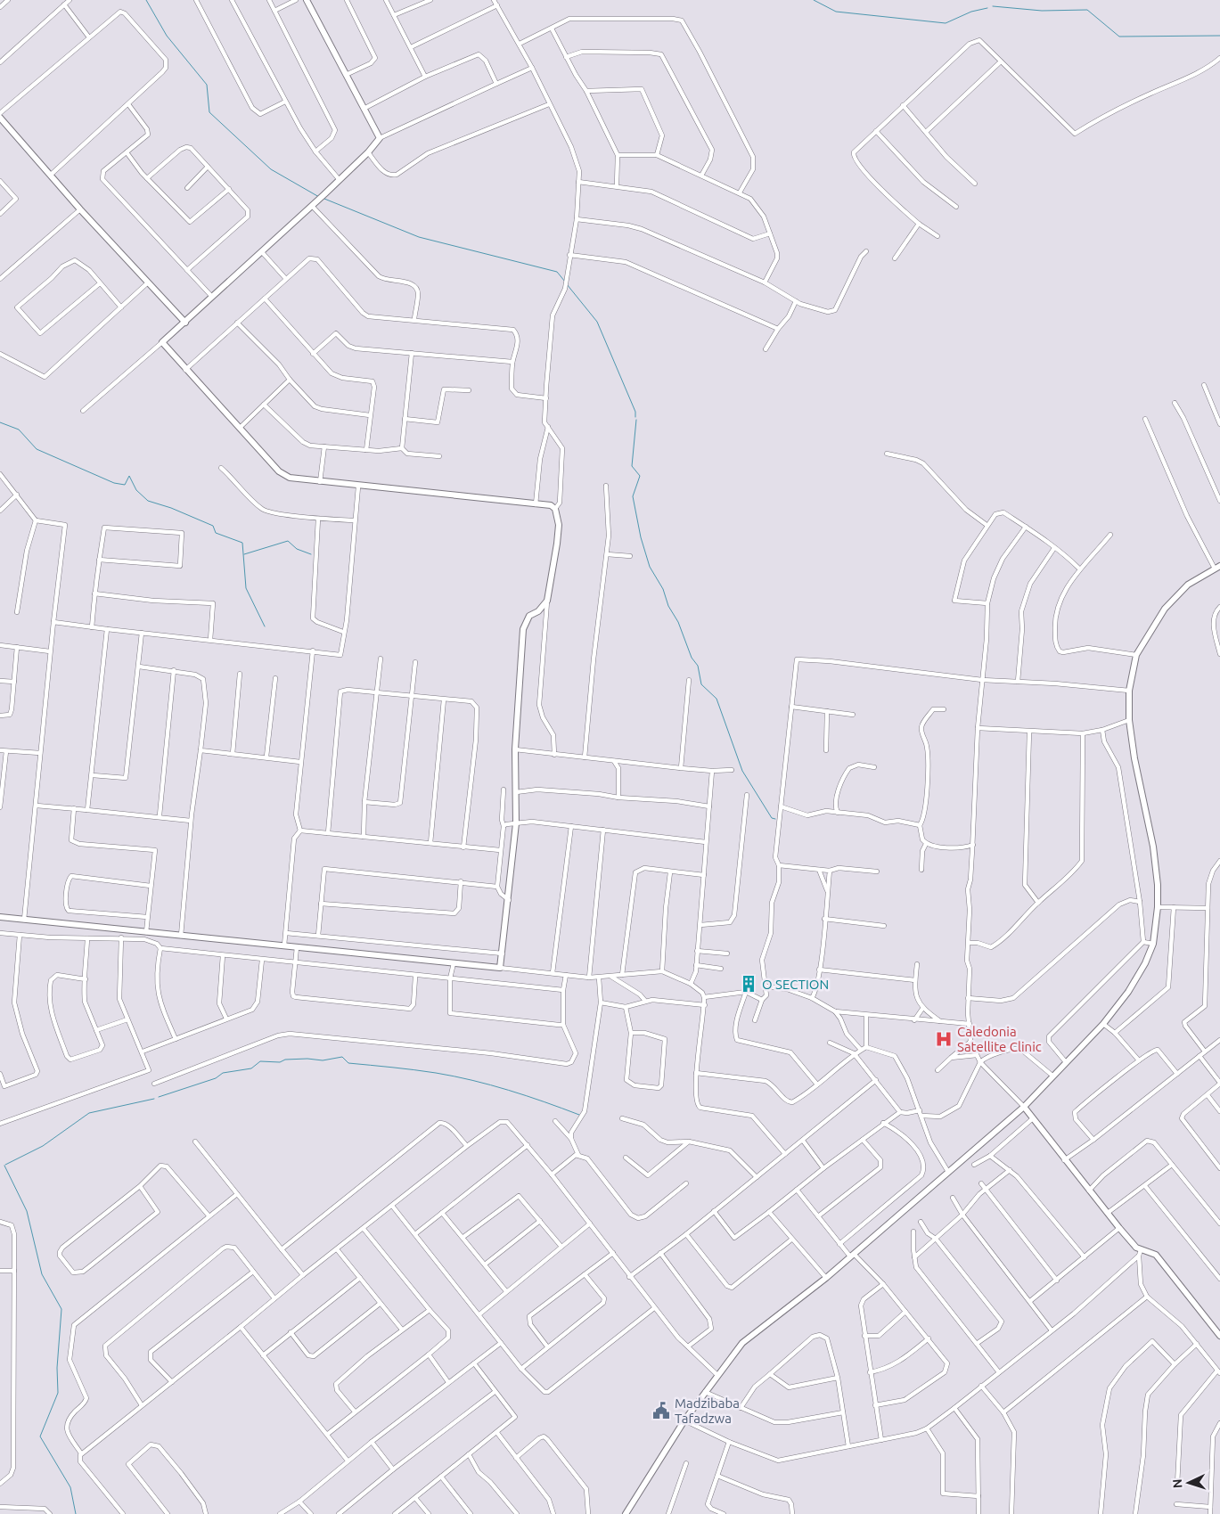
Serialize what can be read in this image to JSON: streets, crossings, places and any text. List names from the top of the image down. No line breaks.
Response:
{"places":{"building":["O SECTION"],"hospital":["Caledonia Satellite Clinic"],"public building":["Madzibaba Tafadzwa"]},"north":"left"}
